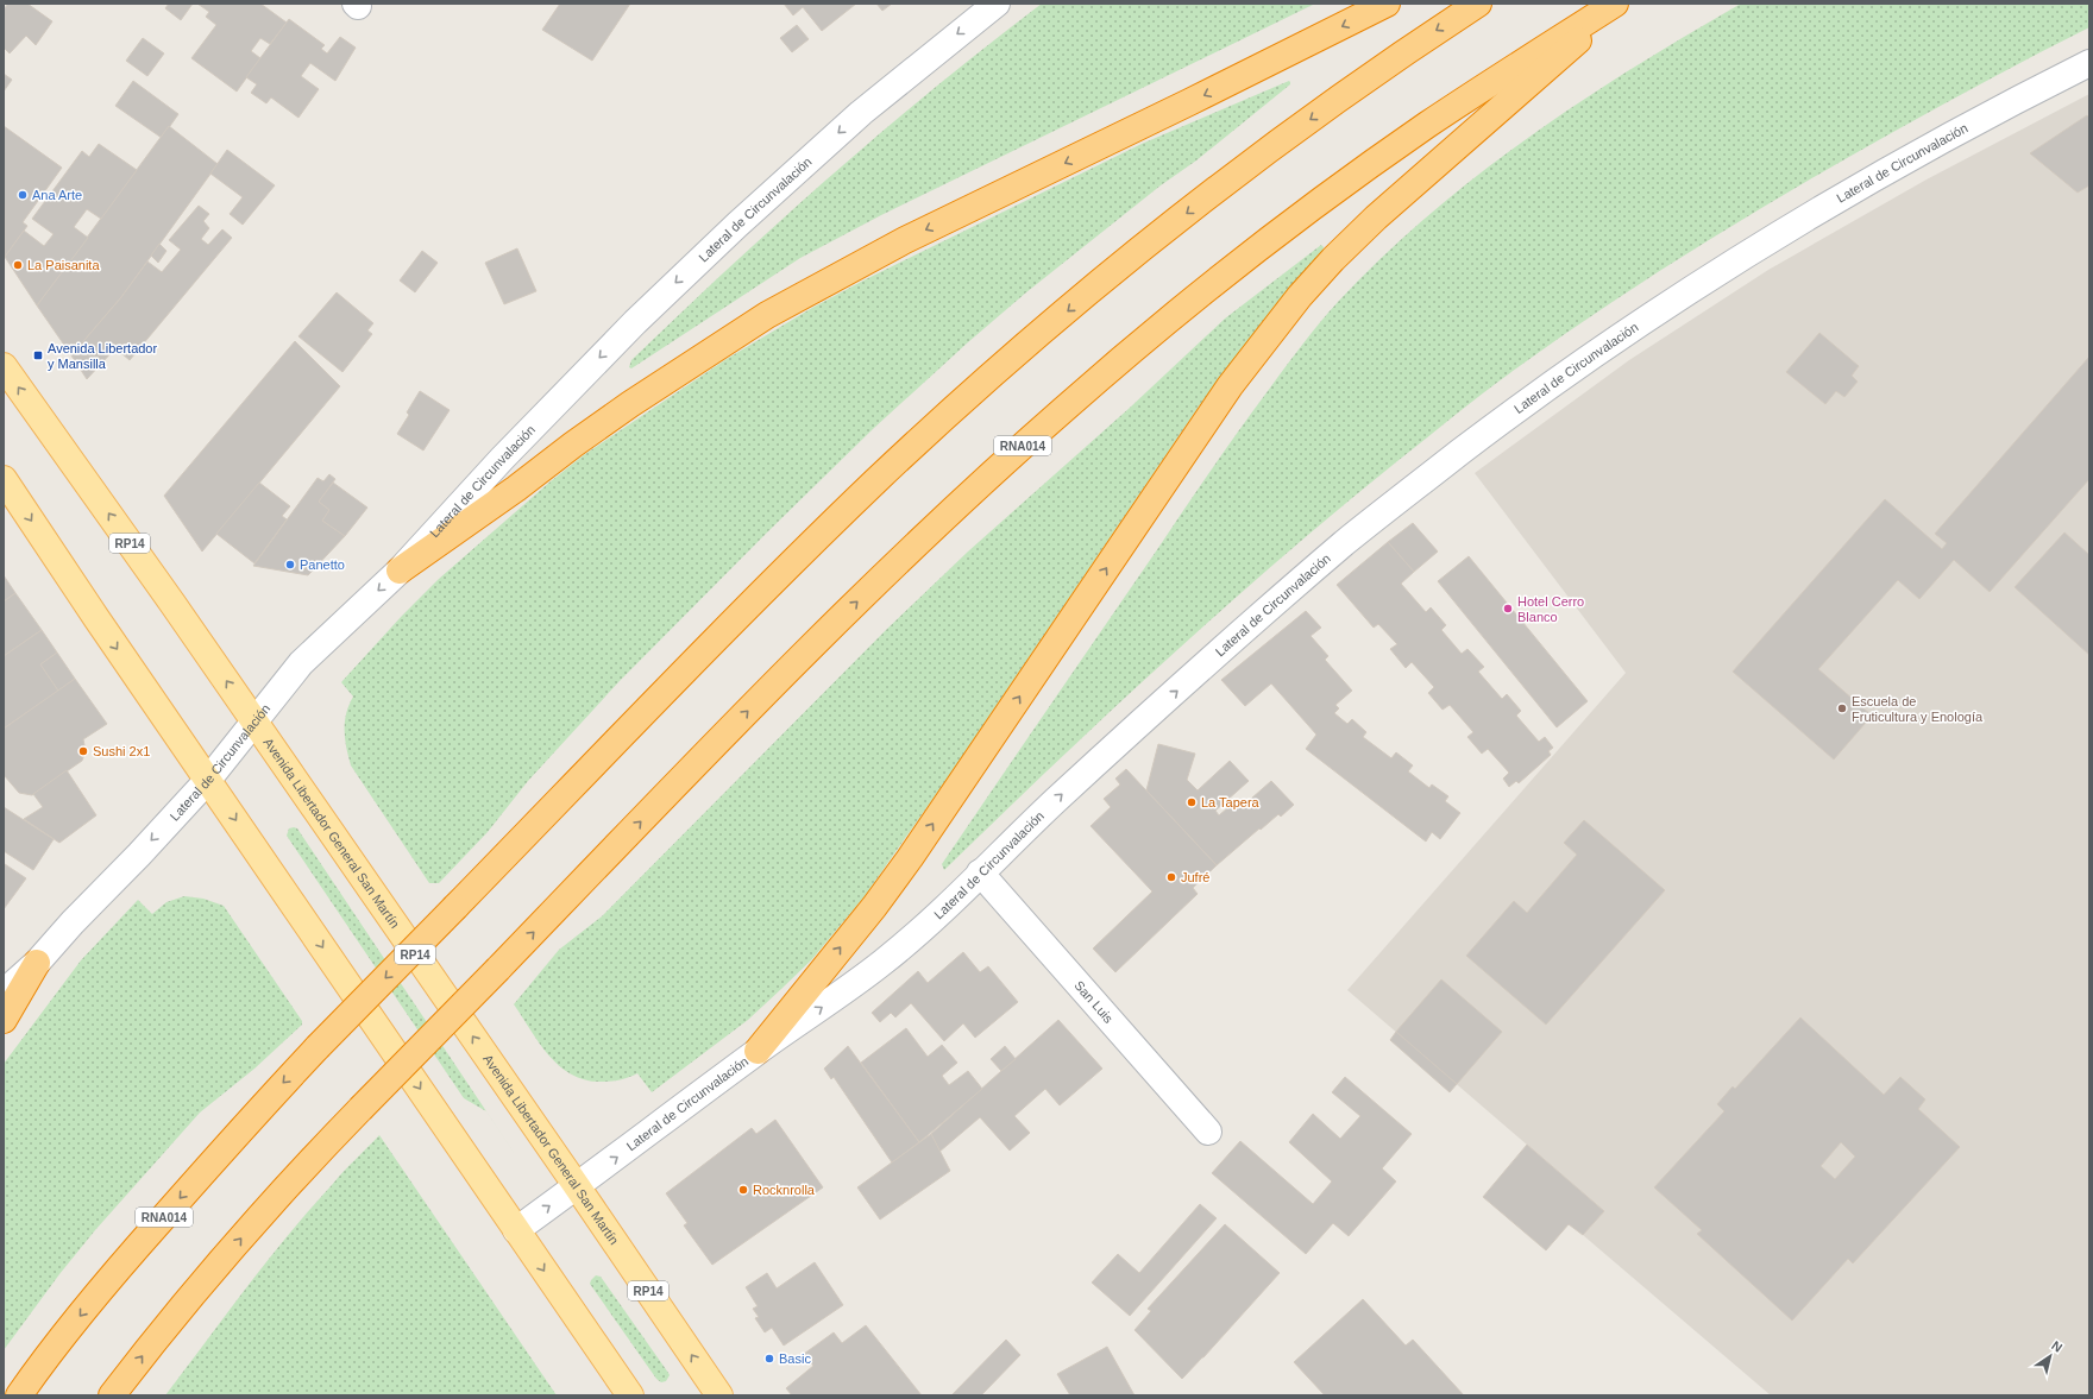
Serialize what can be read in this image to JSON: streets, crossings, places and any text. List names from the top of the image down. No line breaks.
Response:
{"streets":{"highway":["RNA014"],"main road":["RP14","Avenida Libertador General San Martín"],"street":["Lateral de Circunvalación","San Luis"]},"crossings":[["Lateral de Circunvalación","Avenida Libertador General San Martín"],["Lateral de Circunvalación","San Luis"]],"places":{"other":["Ana Arte","La Paisanita","Panetto","Hotel Cerro Blanco","Escuela de Fruticultura y Enología","Sushi 2x1","La Tapera","Jufré","Rocknrolla","Basic"],"transit":["Avenida Libertador y Mansilla"]},"north":"top right"}
